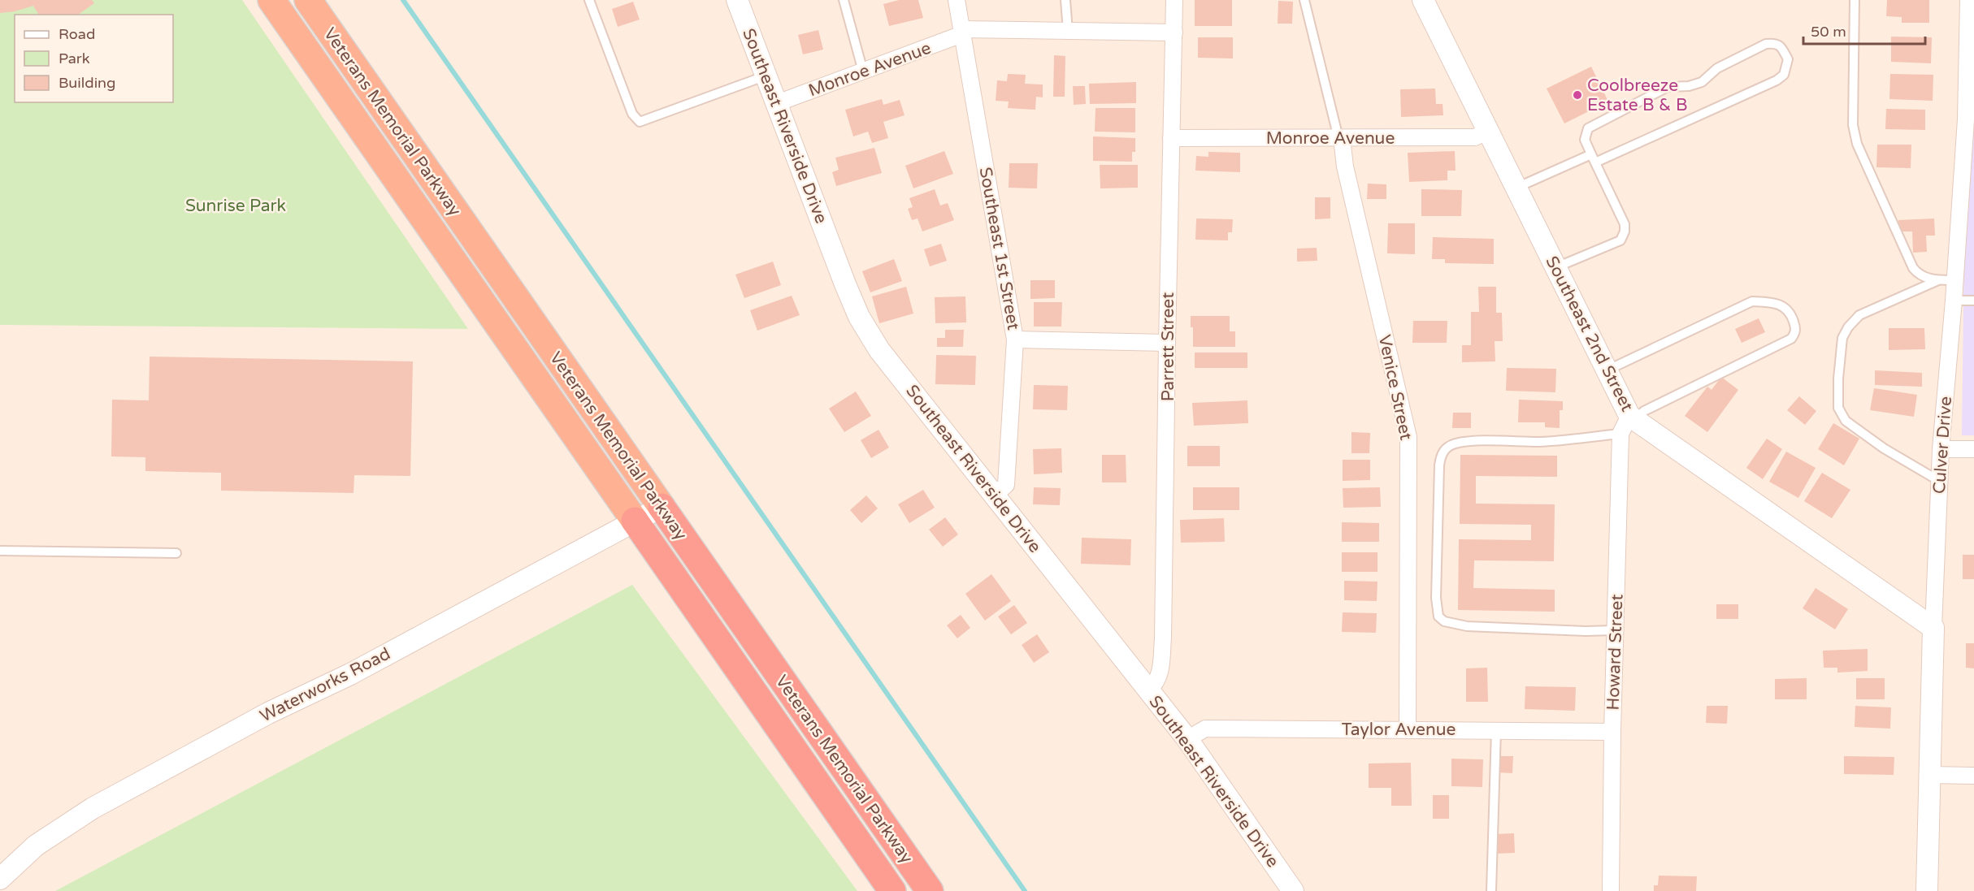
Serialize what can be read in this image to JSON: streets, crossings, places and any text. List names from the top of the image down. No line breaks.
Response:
{"streets":{"highway":["Veterans Memorial Parkway"],"street":["Monroe Avenue","Southeast Riverside Drive","Southeast 1st Street","Southeast 2nd Street","Parrett Street","Venice Street","Culver Drive","Howard Street","Waterworks Road","Taylor Avenue"]},"crossings":[["Monroe Avenue","Southeast Riverside Drive"],["Monroe Avenue","Southeast 1st Street"],["Monroe Avenue","Southeast 2nd Street"],["Monroe Avenue","Parrett Street"],["Monroe Avenue","Venice Street"],["Veterans Memorial Parkway","Waterworks Road"],["Southeast Riverside Drive","Southeast 1st Street"],["Southeast Riverside Drive","Parrett Street"],["Southeast Riverside Drive","Taylor Avenue"],["Southeast 2nd Street","Culver Drive"],["Southeast 2nd Street","Howard Street"],["Venice Street","Taylor Avenue"],["Howard Street","Taylor Avenue"]],"parks":["Sunrise Park"],"places":["Coolbreeze Estate B & B"],"legend":["Road","Park","Building"],"scale_bar":"50 m"}
